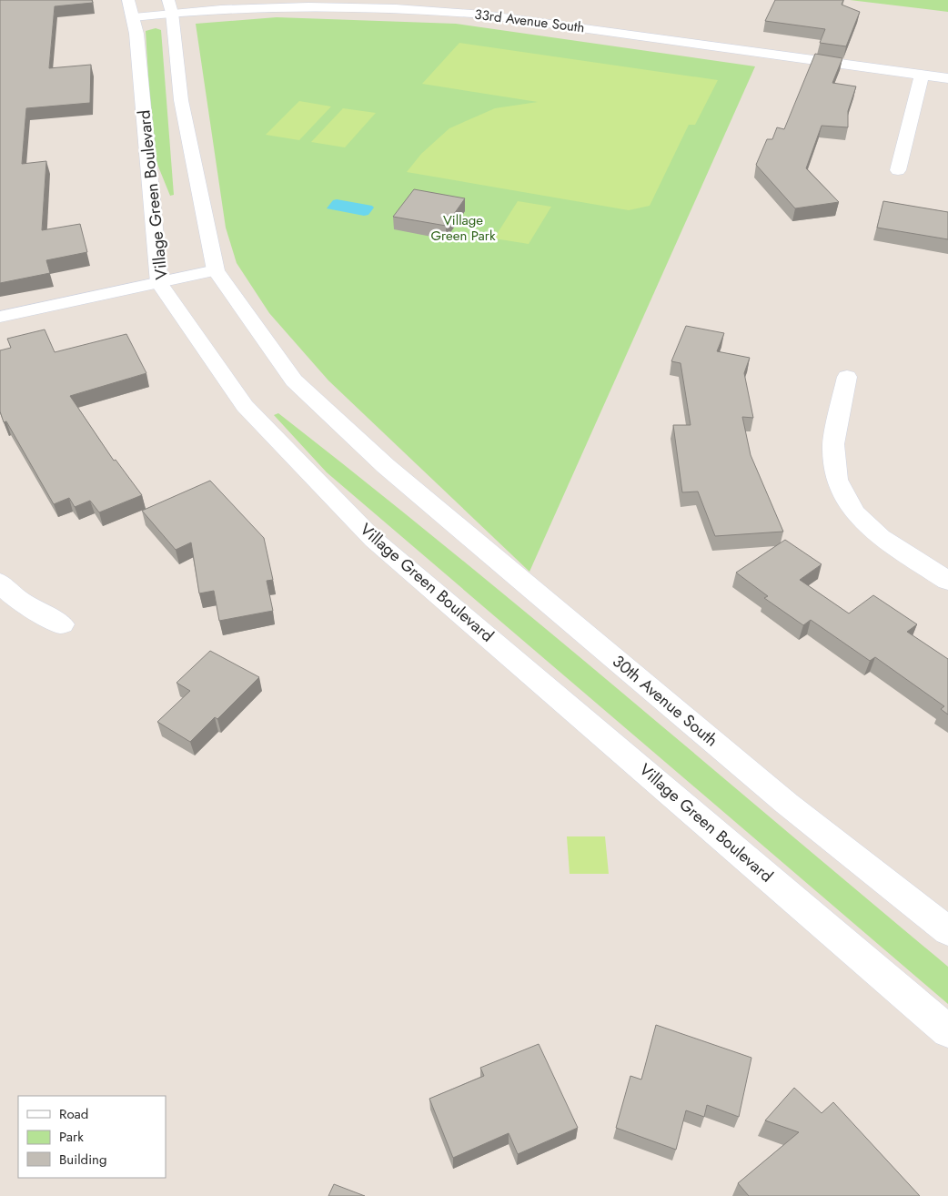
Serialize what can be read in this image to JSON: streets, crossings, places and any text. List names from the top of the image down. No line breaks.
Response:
{"streets":{"street":["33rd Avenue South","Village Green Boulevard","30th Avenue South"]},"crossings":[["33rd Avenue South","Village Green Boulevard"]],"parks":["Village Green Park"],"legend":["Road","Park","Building"]}
